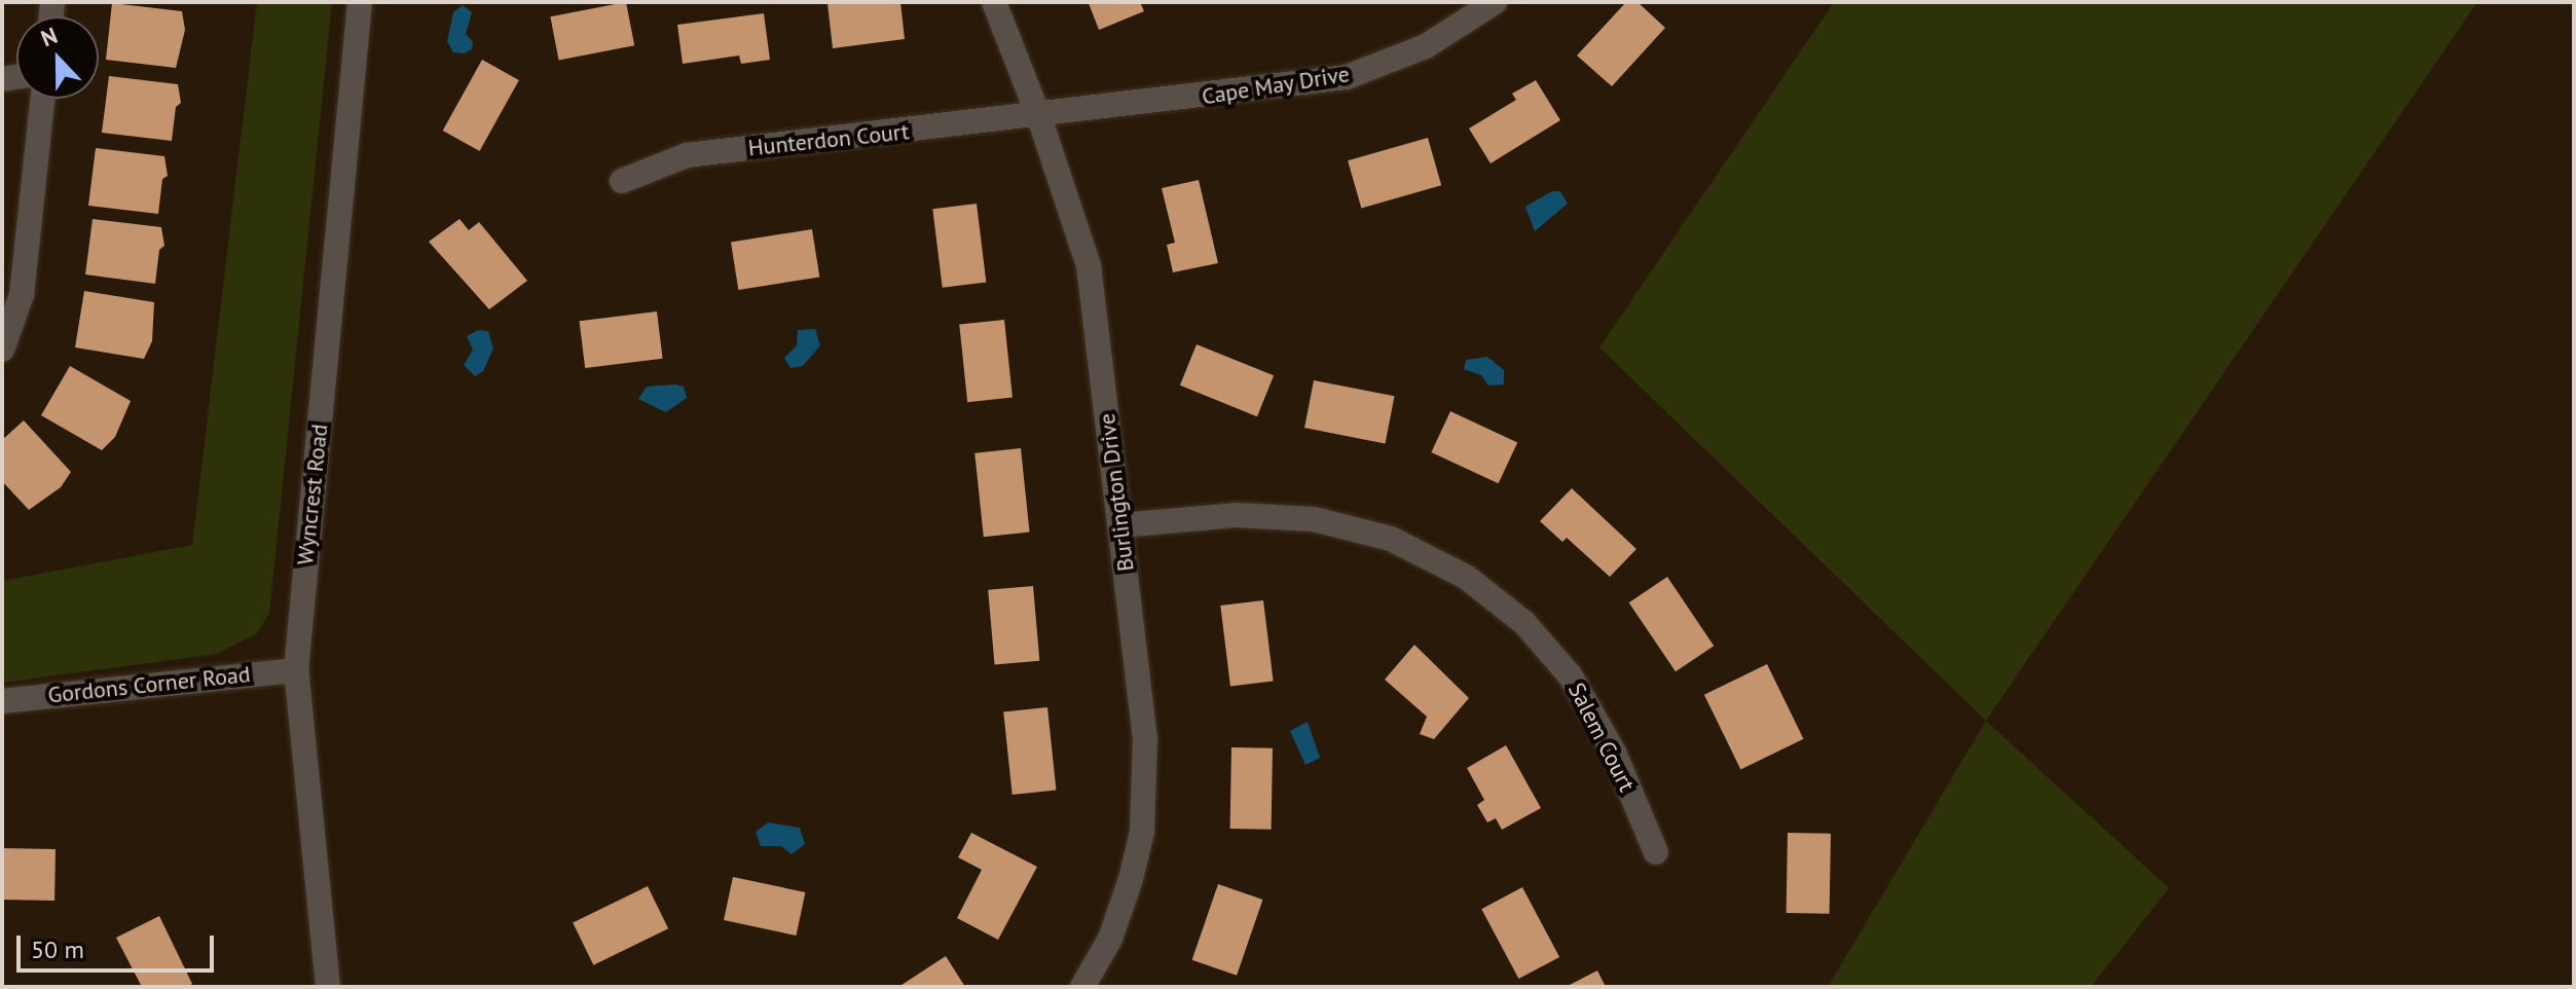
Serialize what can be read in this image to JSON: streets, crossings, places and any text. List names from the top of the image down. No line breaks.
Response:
{"streets":{"street":["Cape May Drive","Hunterdon Court","Burlington Drive","Wyncrest Road","Gordons Corner Road","Salem Court"]},"crossings":[["Cape May Drive","Hunterdon Court"],["Cape May Drive","Burlington Drive"],["Hunterdon Court","Burlington Drive"],["Burlington Drive","Salem Court"],["Wyncrest Road","Gordons Corner Road"]],"scale_bar":"50 m","north":"top"}
